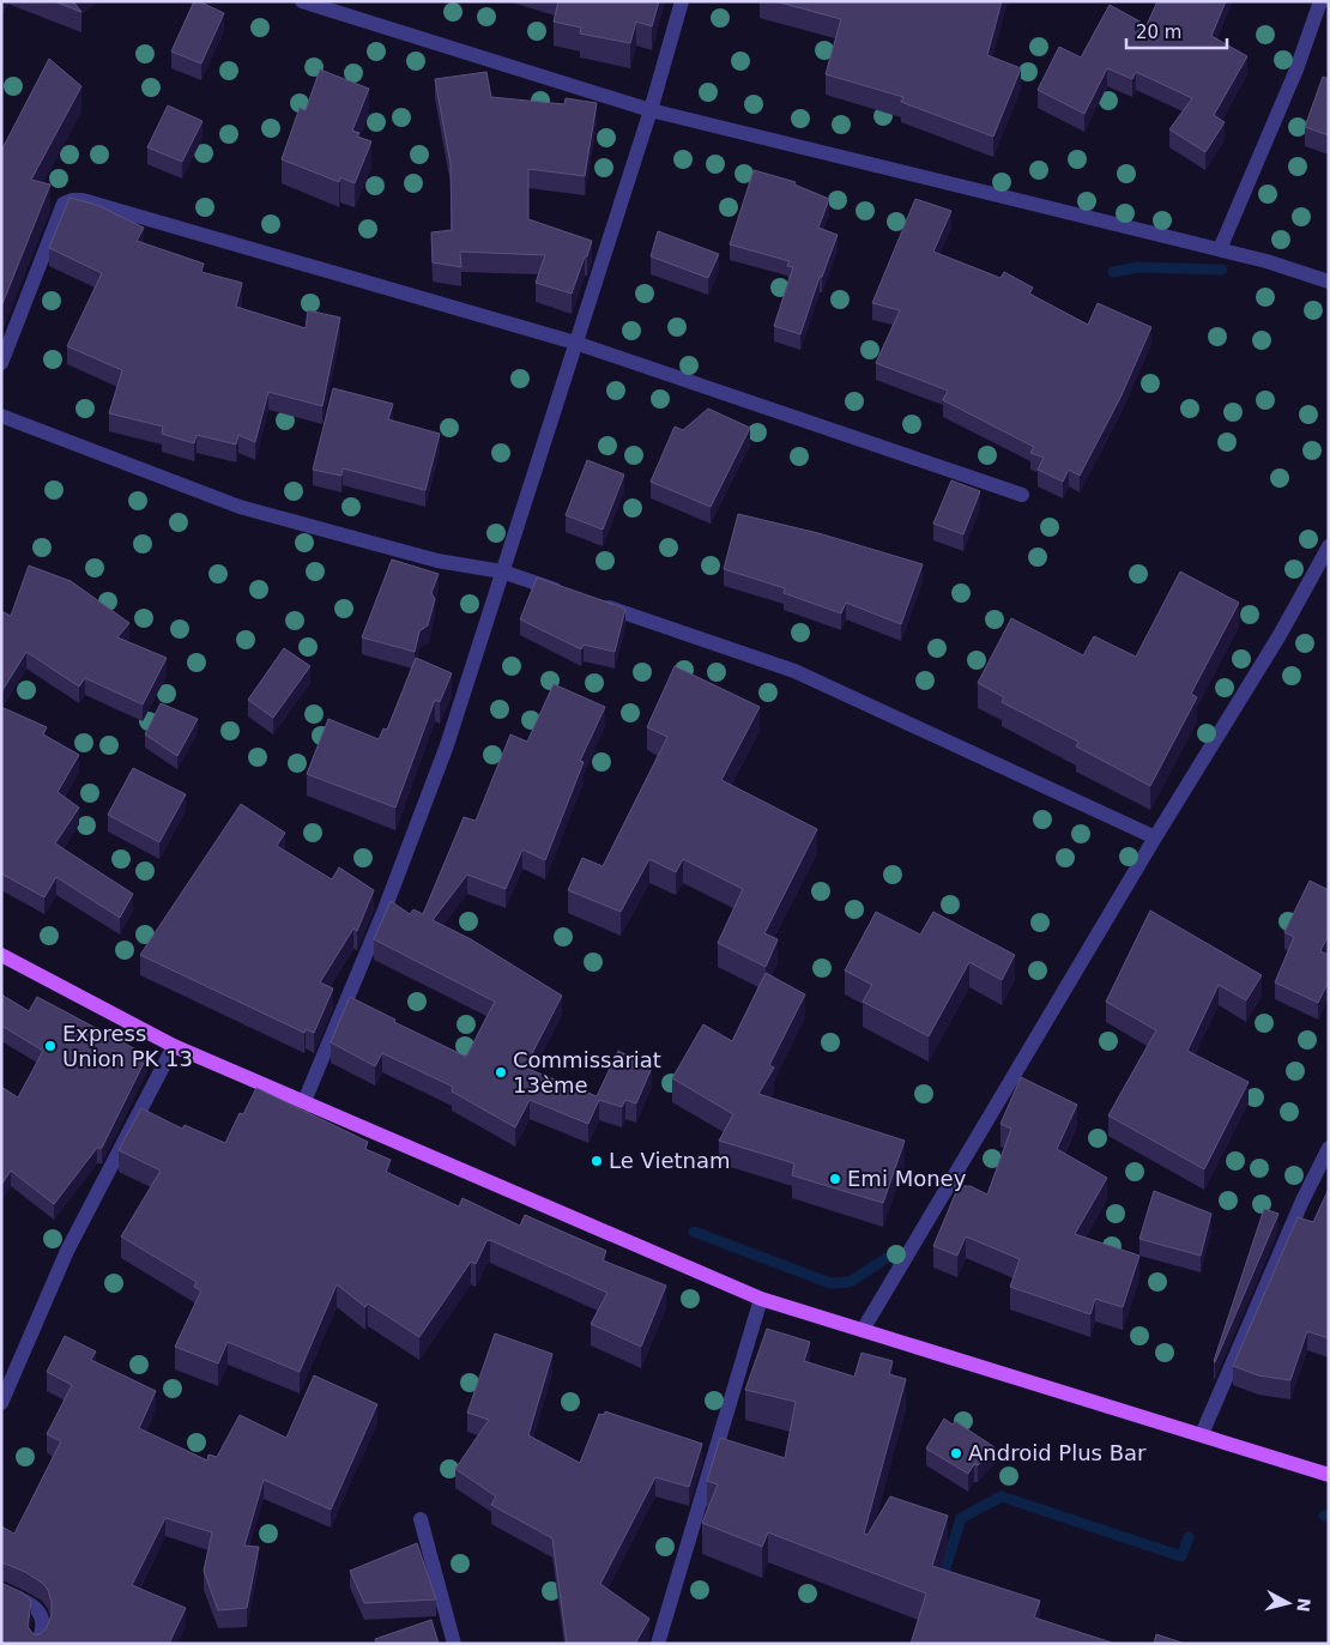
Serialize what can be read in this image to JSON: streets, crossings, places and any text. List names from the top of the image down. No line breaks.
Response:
{"places":["Express Union PK 13","Commissariat 13ème","Le Vietnam","Emi Money","Android Plus Bar"],"scale_bar":"20 m","north":"right"}
